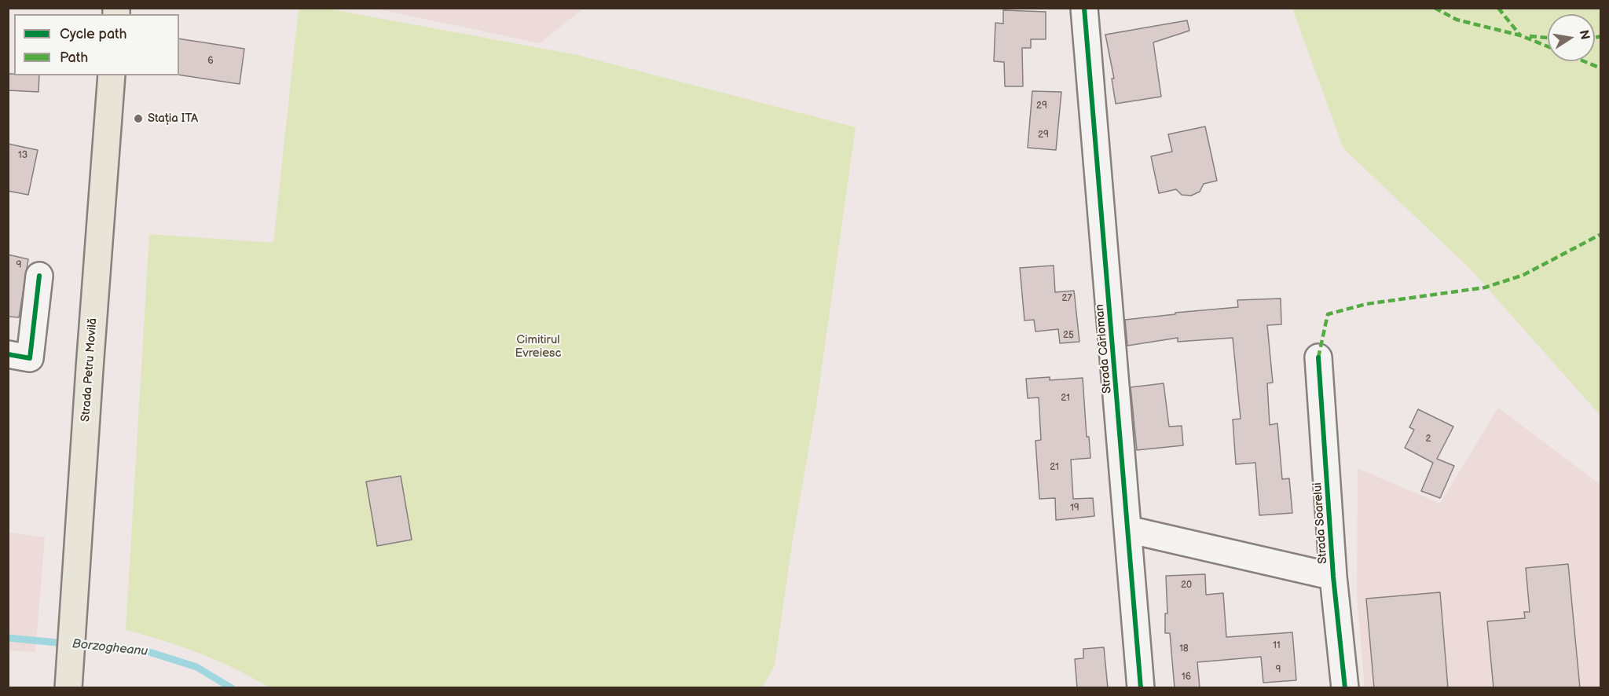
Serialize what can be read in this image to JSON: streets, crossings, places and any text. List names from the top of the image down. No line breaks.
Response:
{"streets":{"main road":["Strada Petru Movilă"],"street":["Strada Cârloman","Strada Soarelui"]},"crossings":[["Strada Cârloman","Strada Soarelui"]],"water":["Borzogheanu"],"parks":["Cimitirul Evreiesc"],"places":["Stația ITA"],"house_numbers":["6","29","29","13","9","27","25","21","2","21","19","20","11","18","9","16"],"legend":["Cycle path","Path"],"north":"right"}
